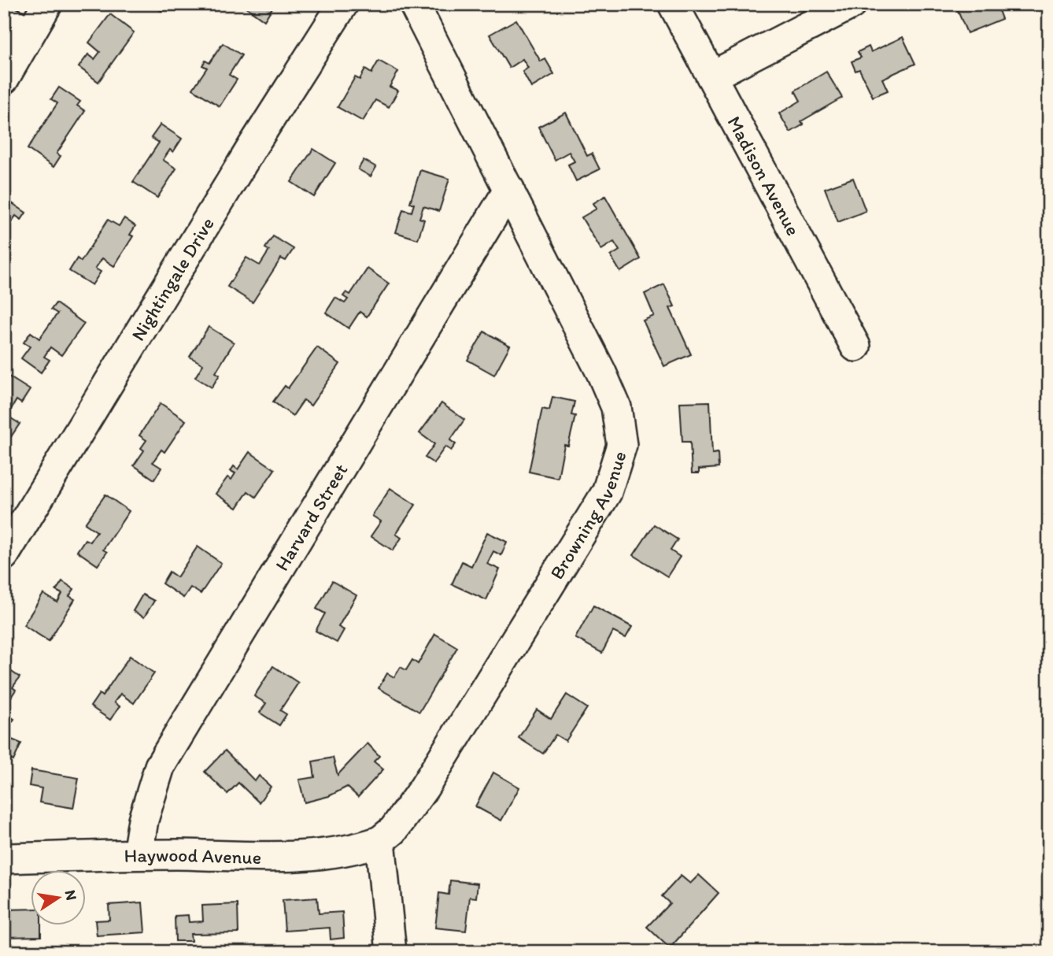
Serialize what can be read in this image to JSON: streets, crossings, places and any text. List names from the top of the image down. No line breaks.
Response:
{"streets":{"street":["Madison Avenue","Nightingale Drive","Browning Avenue","Harvard Street","Haywood Avenue"]},"crossings":[["Browning Avenue","Harvard Street"],["Browning Avenue","Haywood Avenue"],["Harvard Street","Haywood Avenue"]],"north":"right"}
